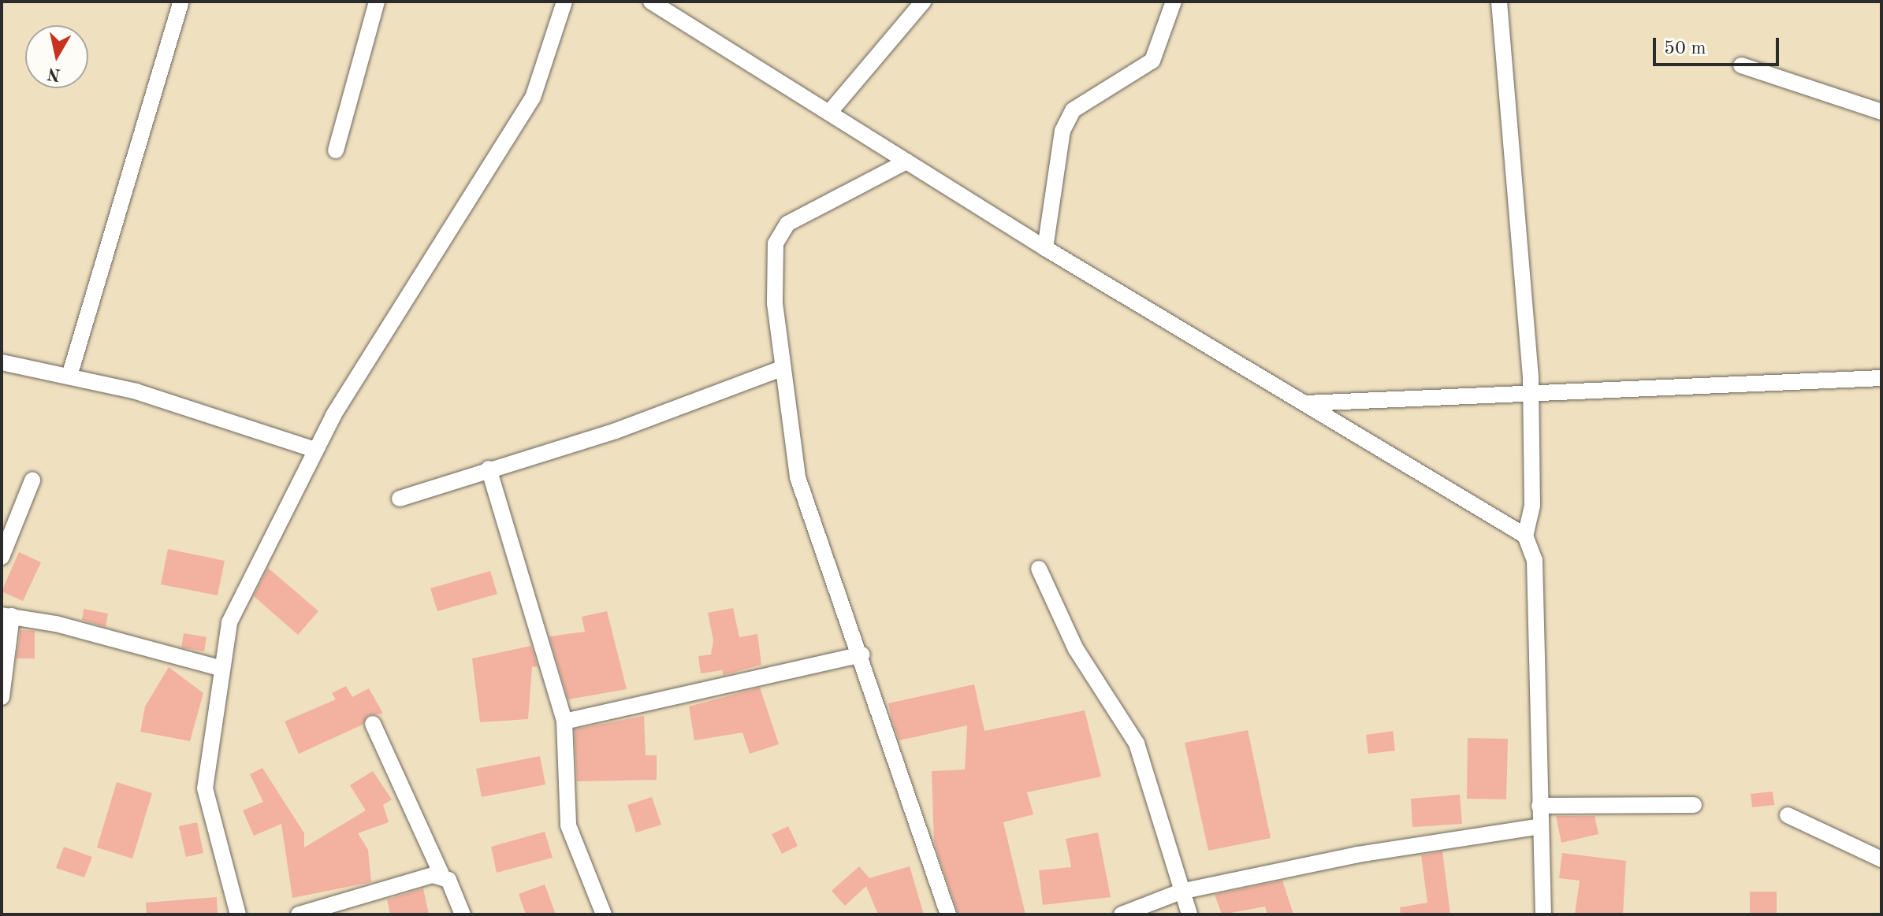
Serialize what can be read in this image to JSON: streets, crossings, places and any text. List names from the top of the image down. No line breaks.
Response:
{"scale_bar":"50 m","north":"bottom"}
